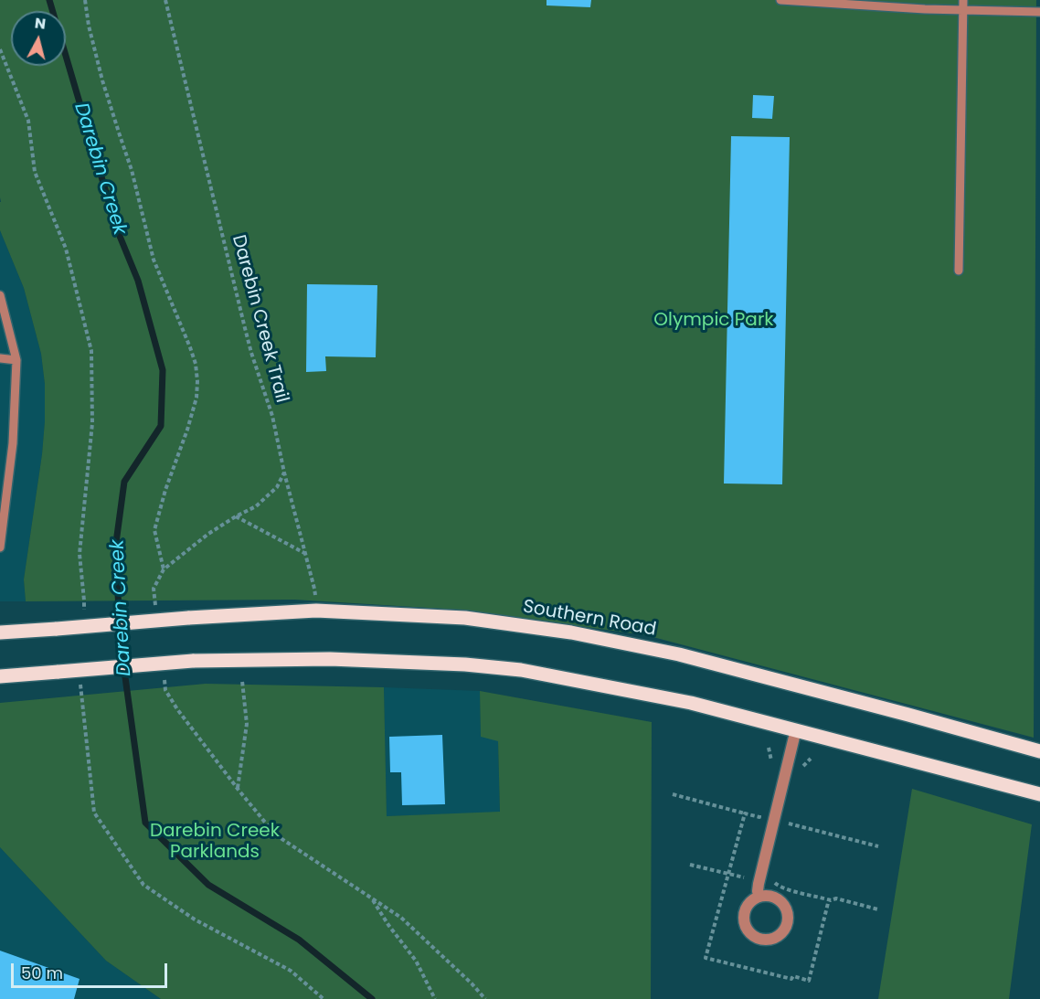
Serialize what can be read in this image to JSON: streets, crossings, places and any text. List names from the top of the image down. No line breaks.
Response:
{"streets":{"main road":["Southern Road"],"path":["Darebin Creek Trail"]},"crossings":[["Darebin Creek Trail","Southern Road"]],"water":["Darebin Creek"],"parks":["Olympic Park","Darebin Creek Parklands"],"scale_bar":"50 m","north":"top"}
